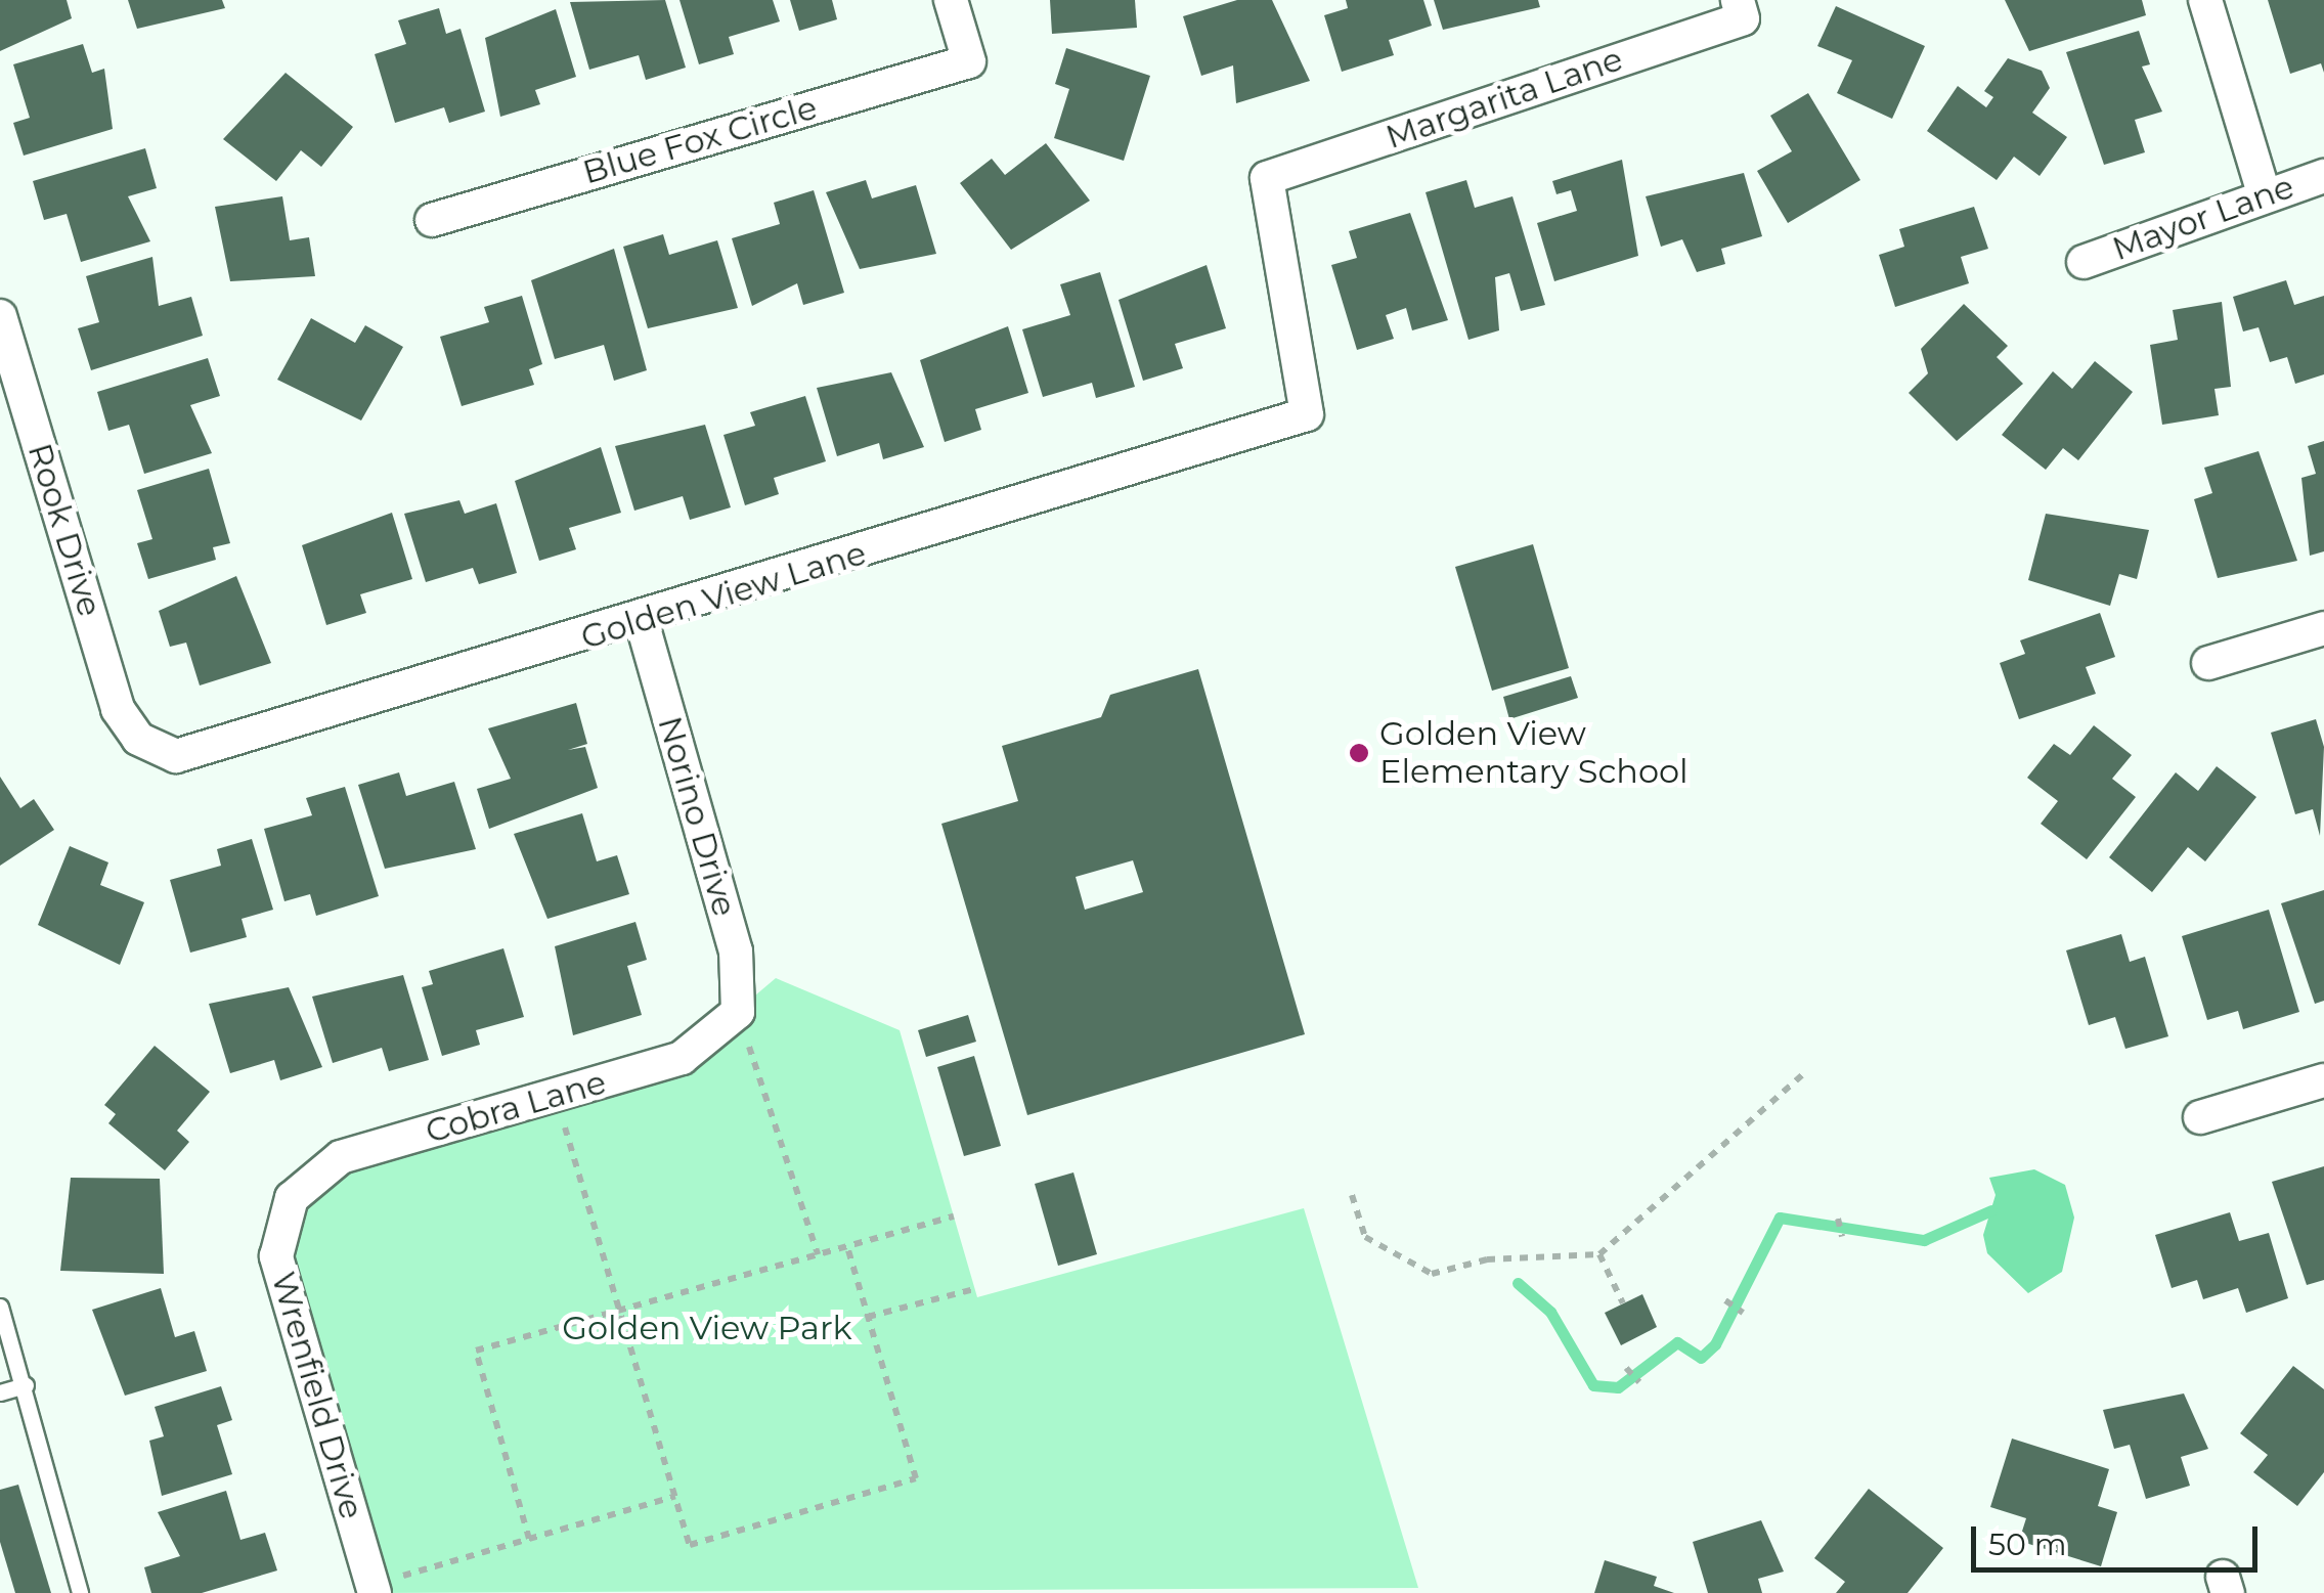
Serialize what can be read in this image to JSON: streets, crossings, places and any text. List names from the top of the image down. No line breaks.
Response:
{"streets":{"street":["Margarita Lane","Blue Fox Circle","Mayor Lane","Rook Drive","Golden View Lane","Norino Drive","Cobra Lane","Wrenfield Drive"]},"crossings":[["Margarita Lane","Golden View Lane"],["Rook Drive","Golden View Lane"],["Golden View Lane","Norino Drive"],["Norino Drive","Cobra Lane"],["Cobra Lane","Wrenfield Drive"]],"parks":["Golden View Park"],"places":["Golden View Elementary School"],"scale_bar":"50 m"}
